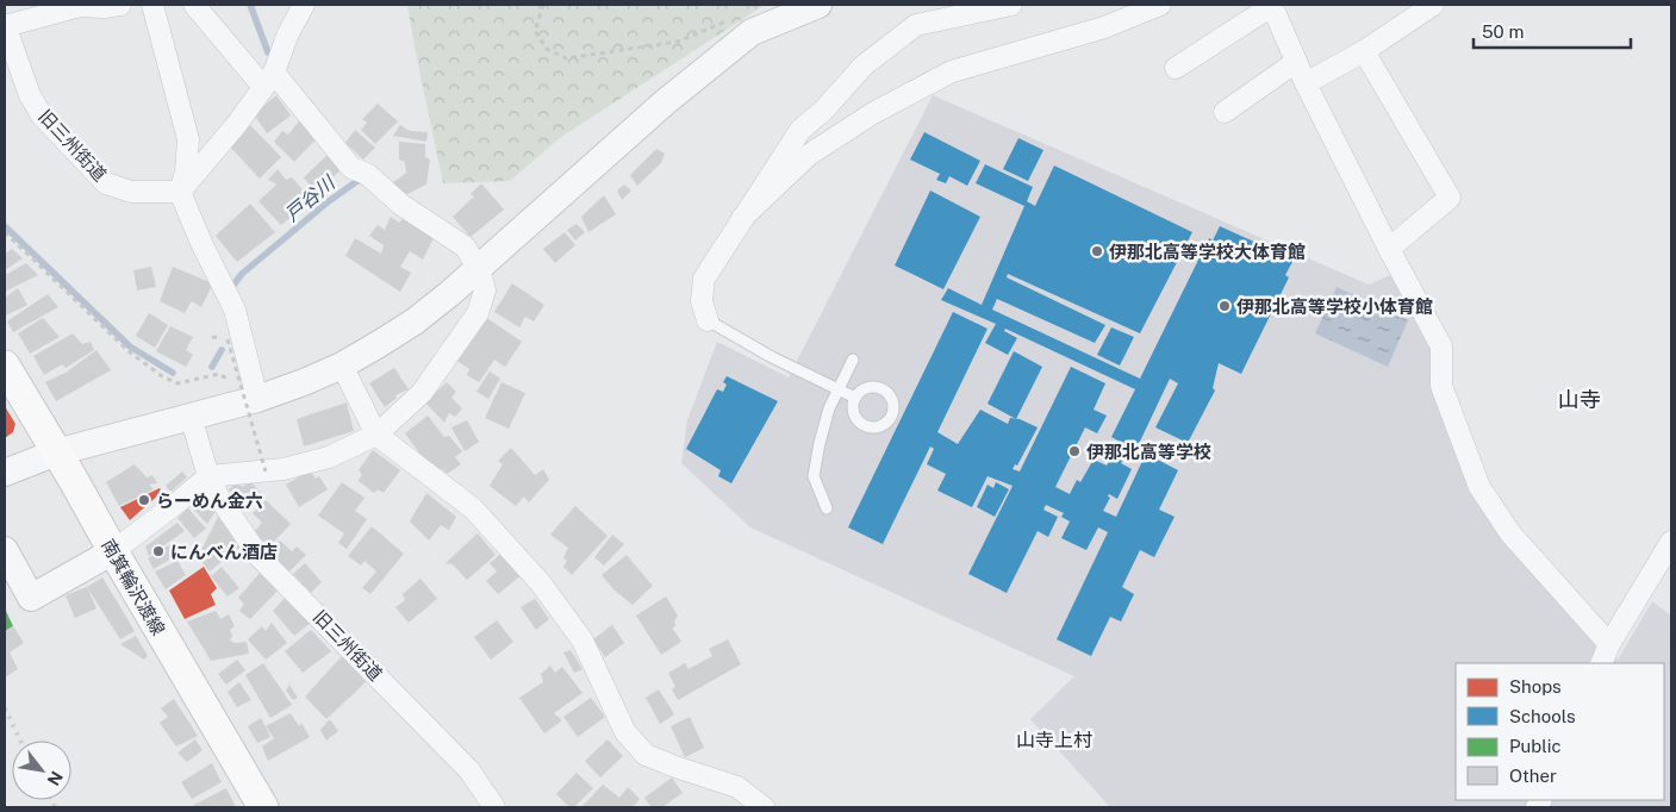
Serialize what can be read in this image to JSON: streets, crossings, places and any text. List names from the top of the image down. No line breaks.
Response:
{"streets":{"main road":["南箕輪沢渡線"],"street":["旧三州街道"]},"districts":["山寺","山寺上村"],"water":["戸谷川"],"places":["伊那北高等学校大体育館","伊那北高等学校小体育館","伊那北高等学校","らーめん金六","にんべん酒店"],"legend":["Shops","Schools","Public","Other"],"scale_bar":"50 m","north":"bottom right"}
